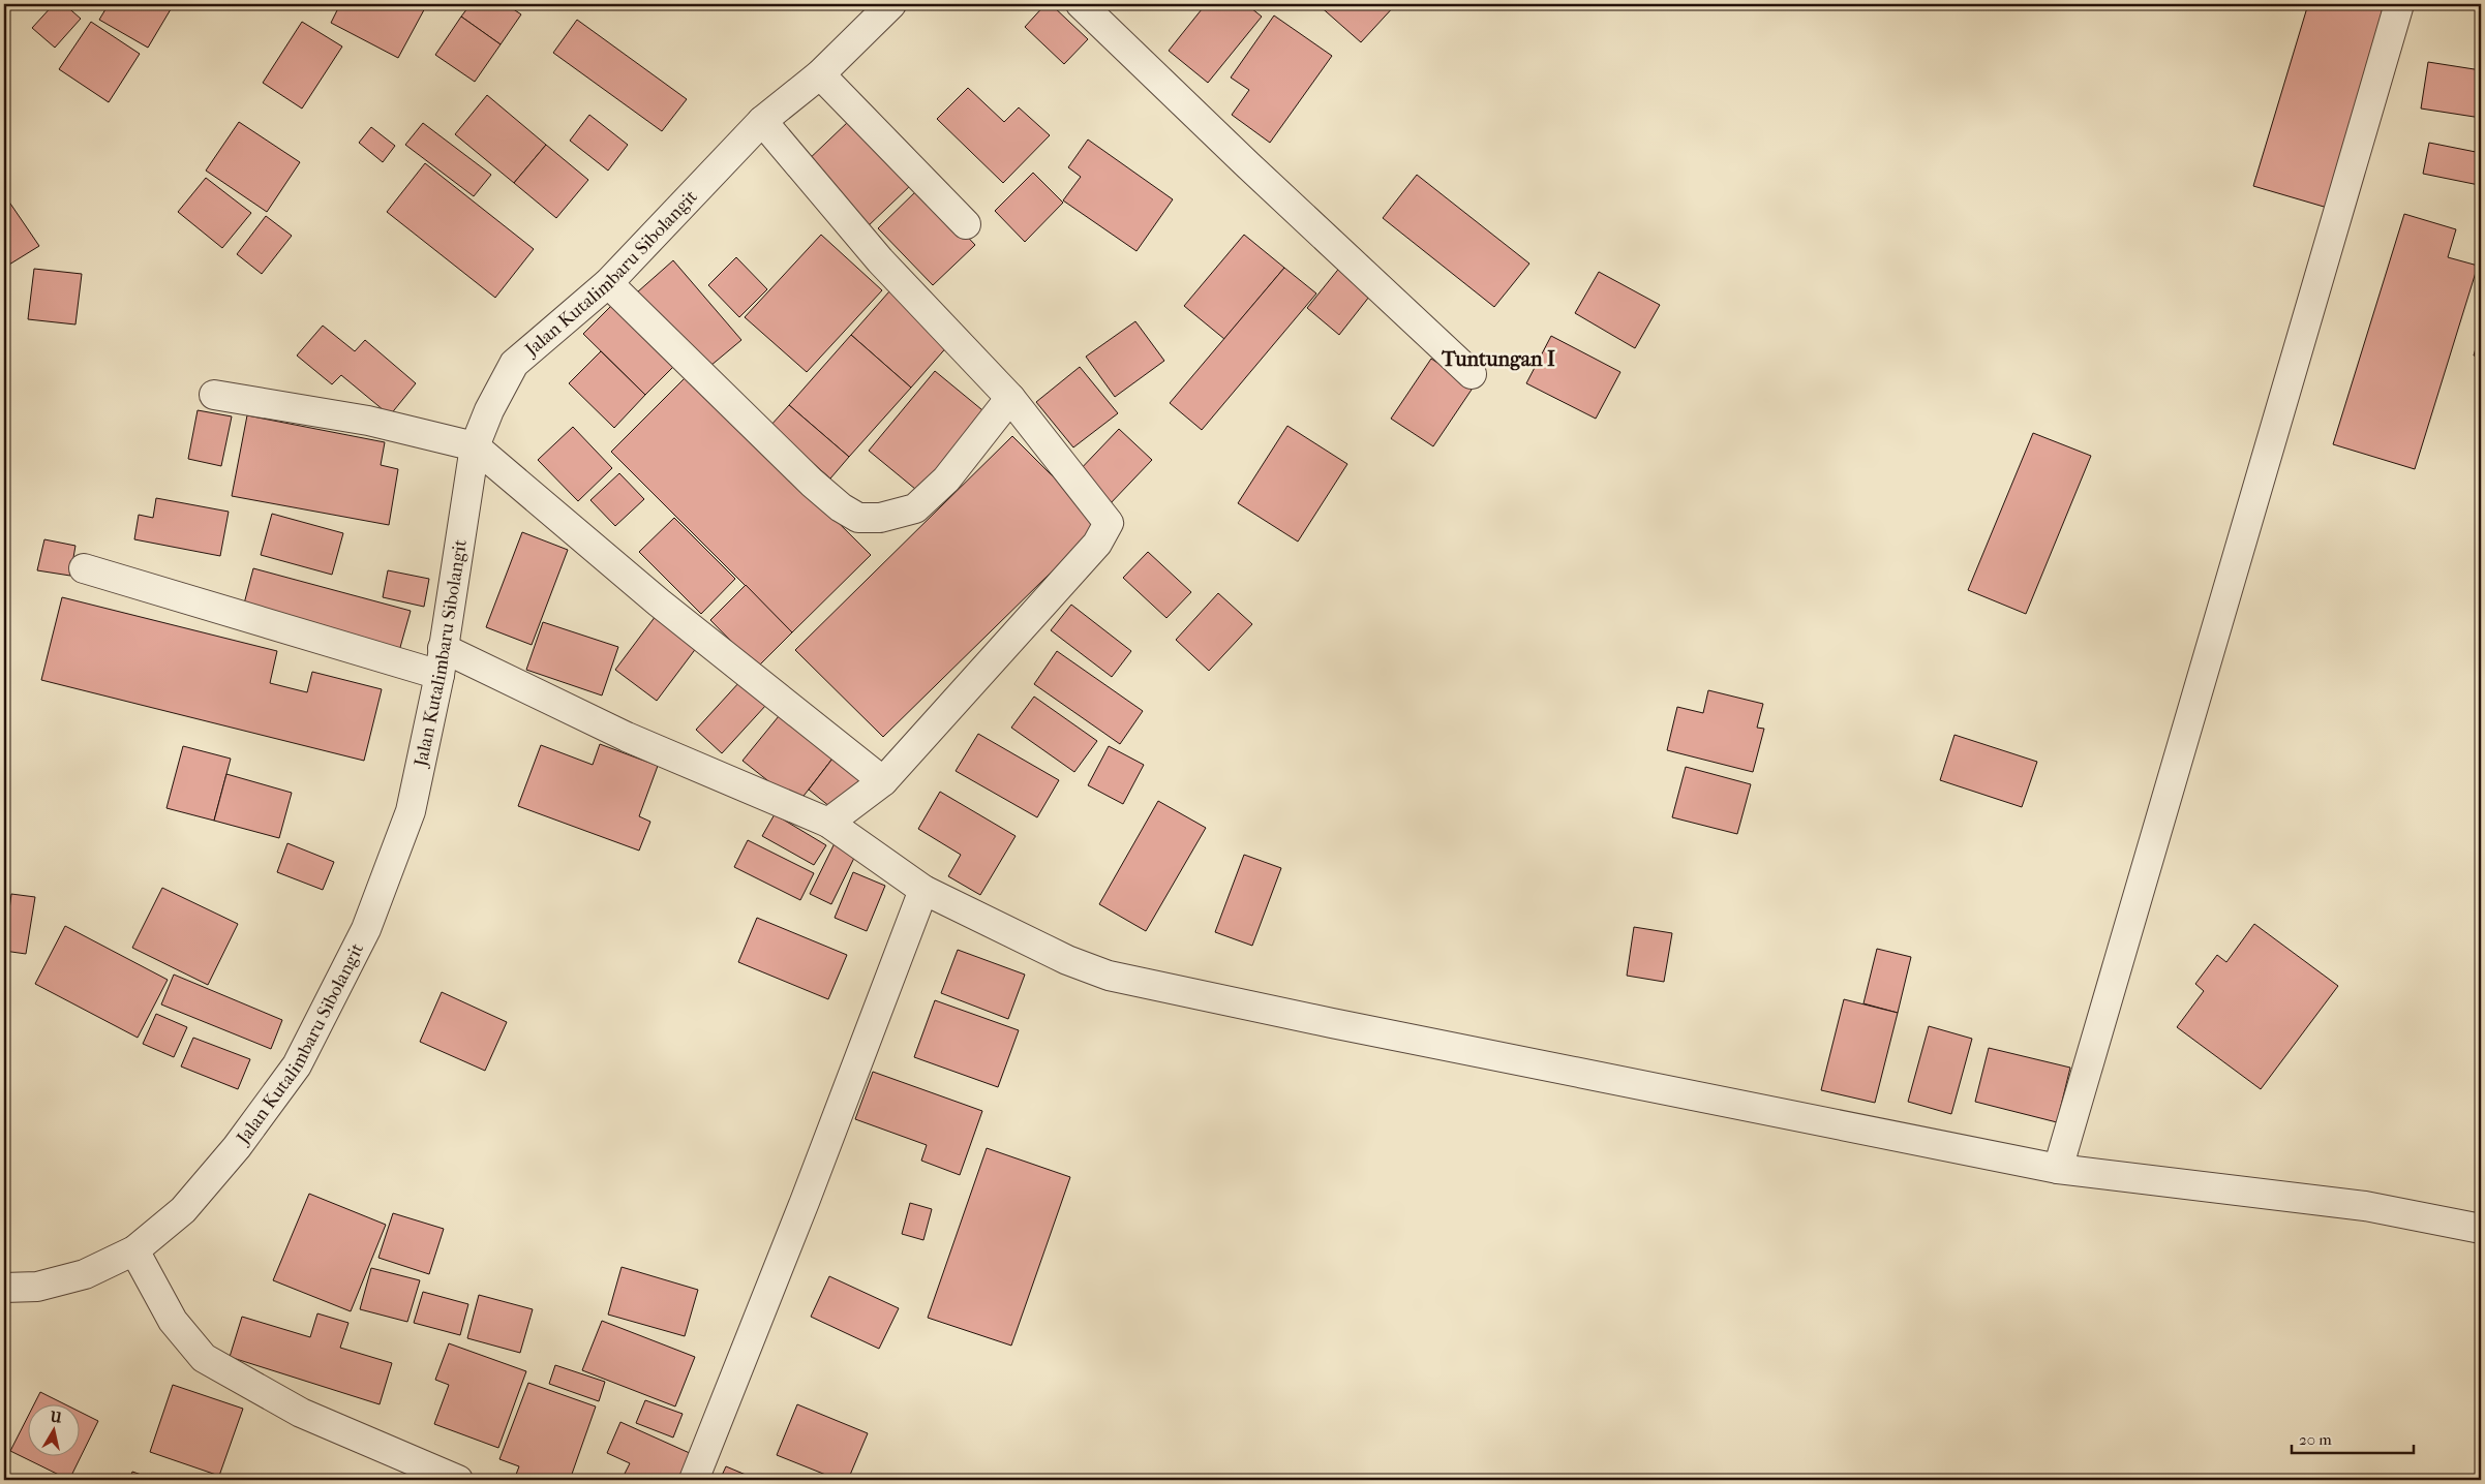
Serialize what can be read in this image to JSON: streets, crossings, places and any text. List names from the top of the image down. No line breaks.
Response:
{"streets":{"street":["Jalan Kutalimbaru Sibolangit"]},"districts":["Tuntungan I"],"scale_bar":"20 m","north":"top"}
